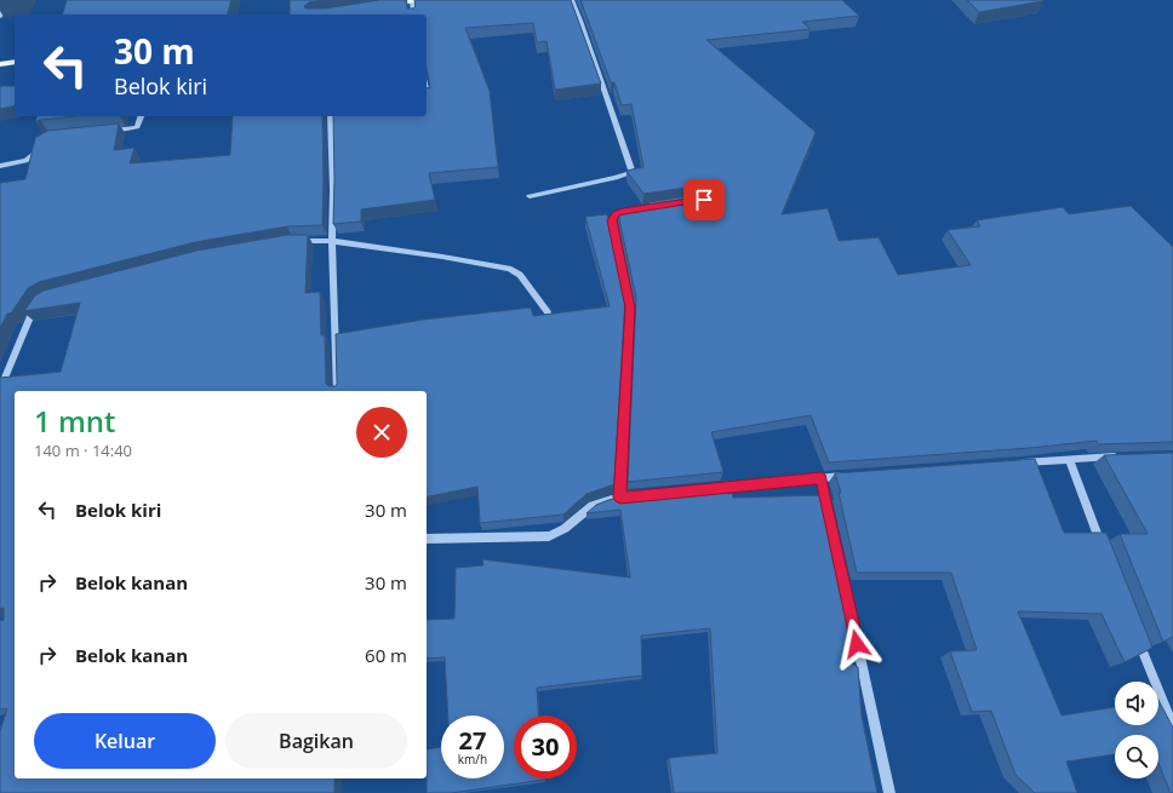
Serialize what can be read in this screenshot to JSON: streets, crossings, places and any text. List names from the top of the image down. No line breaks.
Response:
{"page":{"turn":["30 m","Belok kiri"],"heading":["1 mnt","140 m · 14:40"],"list":[{"name":"Belok kiri","value":"30 m"},{"name":"Belok kanan","value":"30 m"},{"name":"Belok kanan","value":"60 m"}],"buttons":["Keluar","Bagikan"],"speed":"27 km/h","limit":"30"}}
